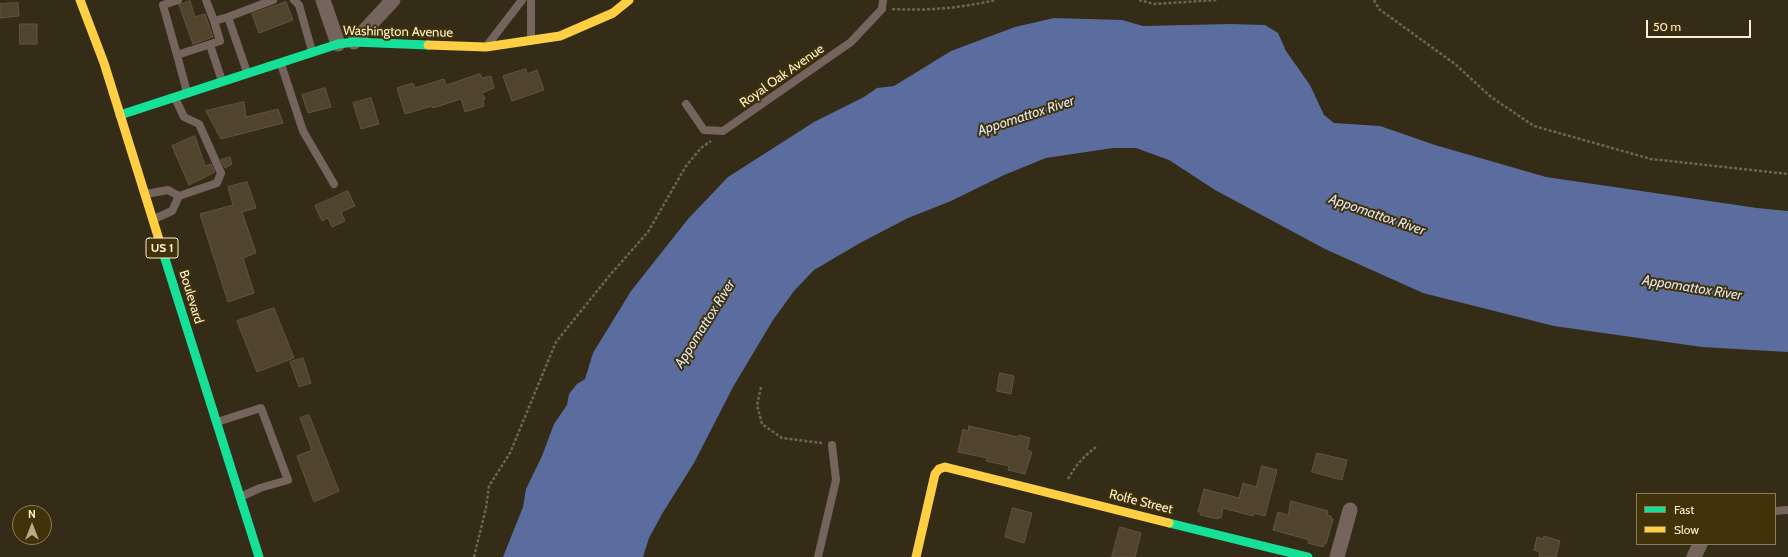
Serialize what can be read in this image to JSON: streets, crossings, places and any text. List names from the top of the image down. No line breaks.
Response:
{"streets":{"street":["Washington Avenue","US 1","Boulevard","Rolfe Street"],"lane":["Royal Oak Avenue"]},"crossings":[["Washington Avenue","Boulevard"]],"water":["Appomattox River"],"legend":["Fast","Slow"],"scale_bar":"50 m","north":"top"}
